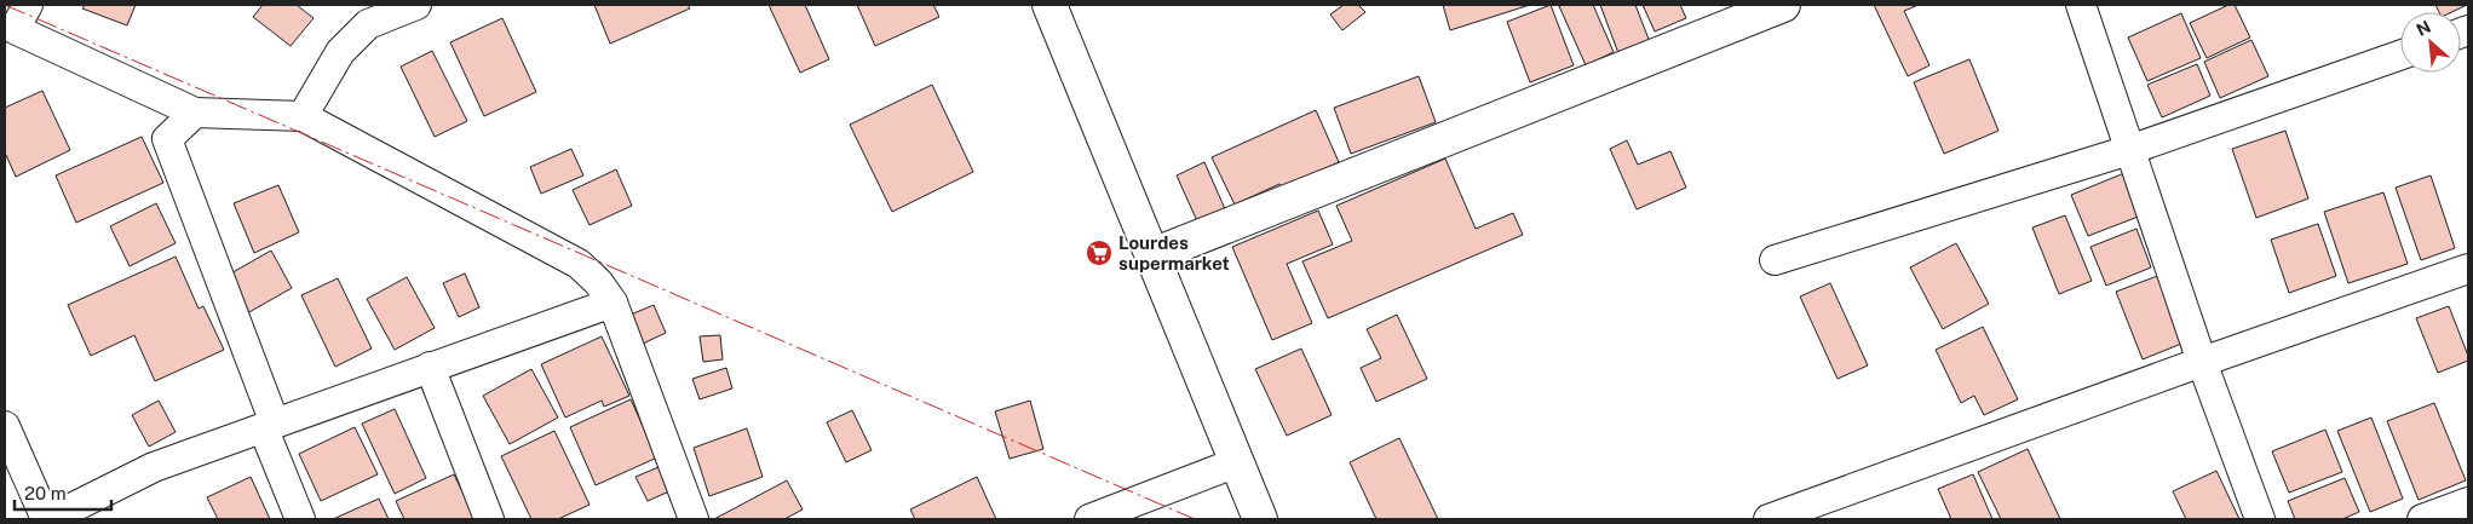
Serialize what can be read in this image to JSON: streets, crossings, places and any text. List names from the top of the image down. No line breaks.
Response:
{"places":{"supermarket":["Lourdes supermarket"]},"scale_bar":"20 m","north":"top left"}
